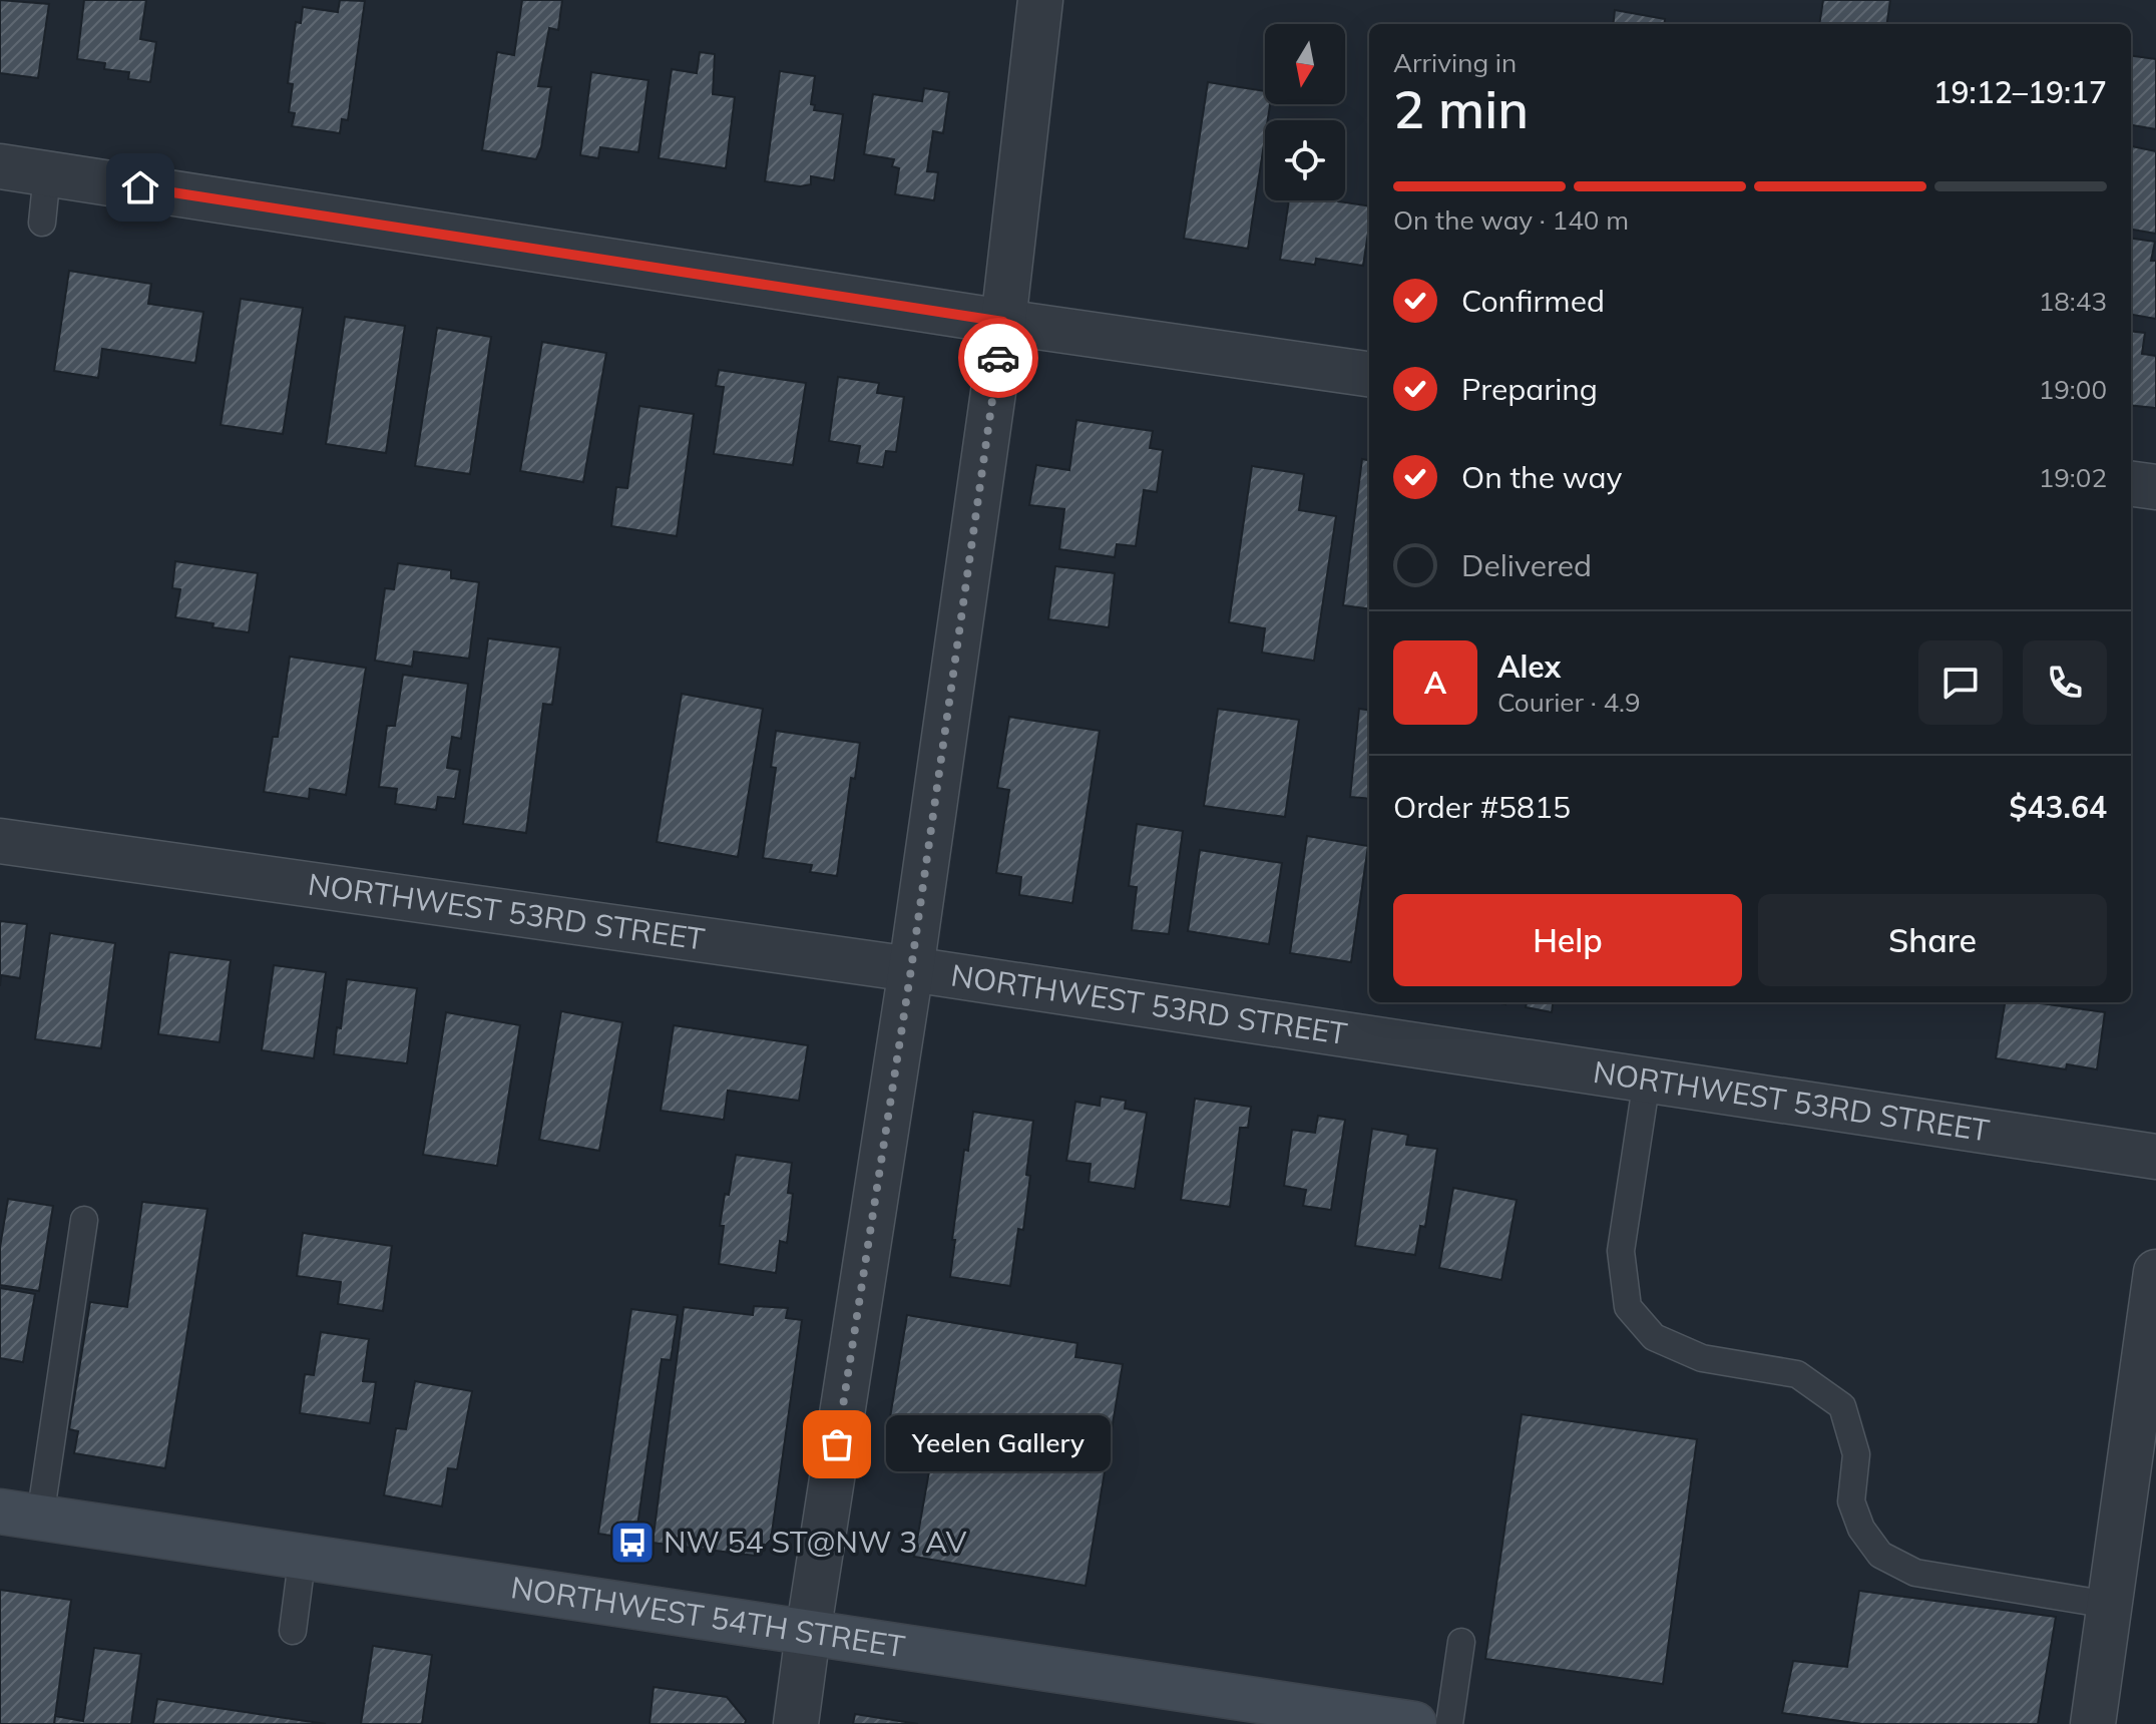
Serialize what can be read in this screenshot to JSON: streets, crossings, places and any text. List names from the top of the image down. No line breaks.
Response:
{"streets":{"main road":["NORTHWEST 54TH STREET"],"street":["NORTHWEST 53RD STREET"]},"places":{"other":["Yeelen Gallery"],"bus stop":["NW 54 ST@NW 3 AV"]},"north":"bottom","page":{"heading":["2 min","Arriving in","19:12–19:17"],"panel":["Alex","Courier · 4.9","Order #5815","$43.64"],"bar":"On the way · 140 m","list":[["Confirmed","18:43"],["Preparing","19:00"],["On the way","19:02"],"Delivered"],"round":"A","buttons":["Help","Share"],"bubble":"Yeelen Gallery"}}
